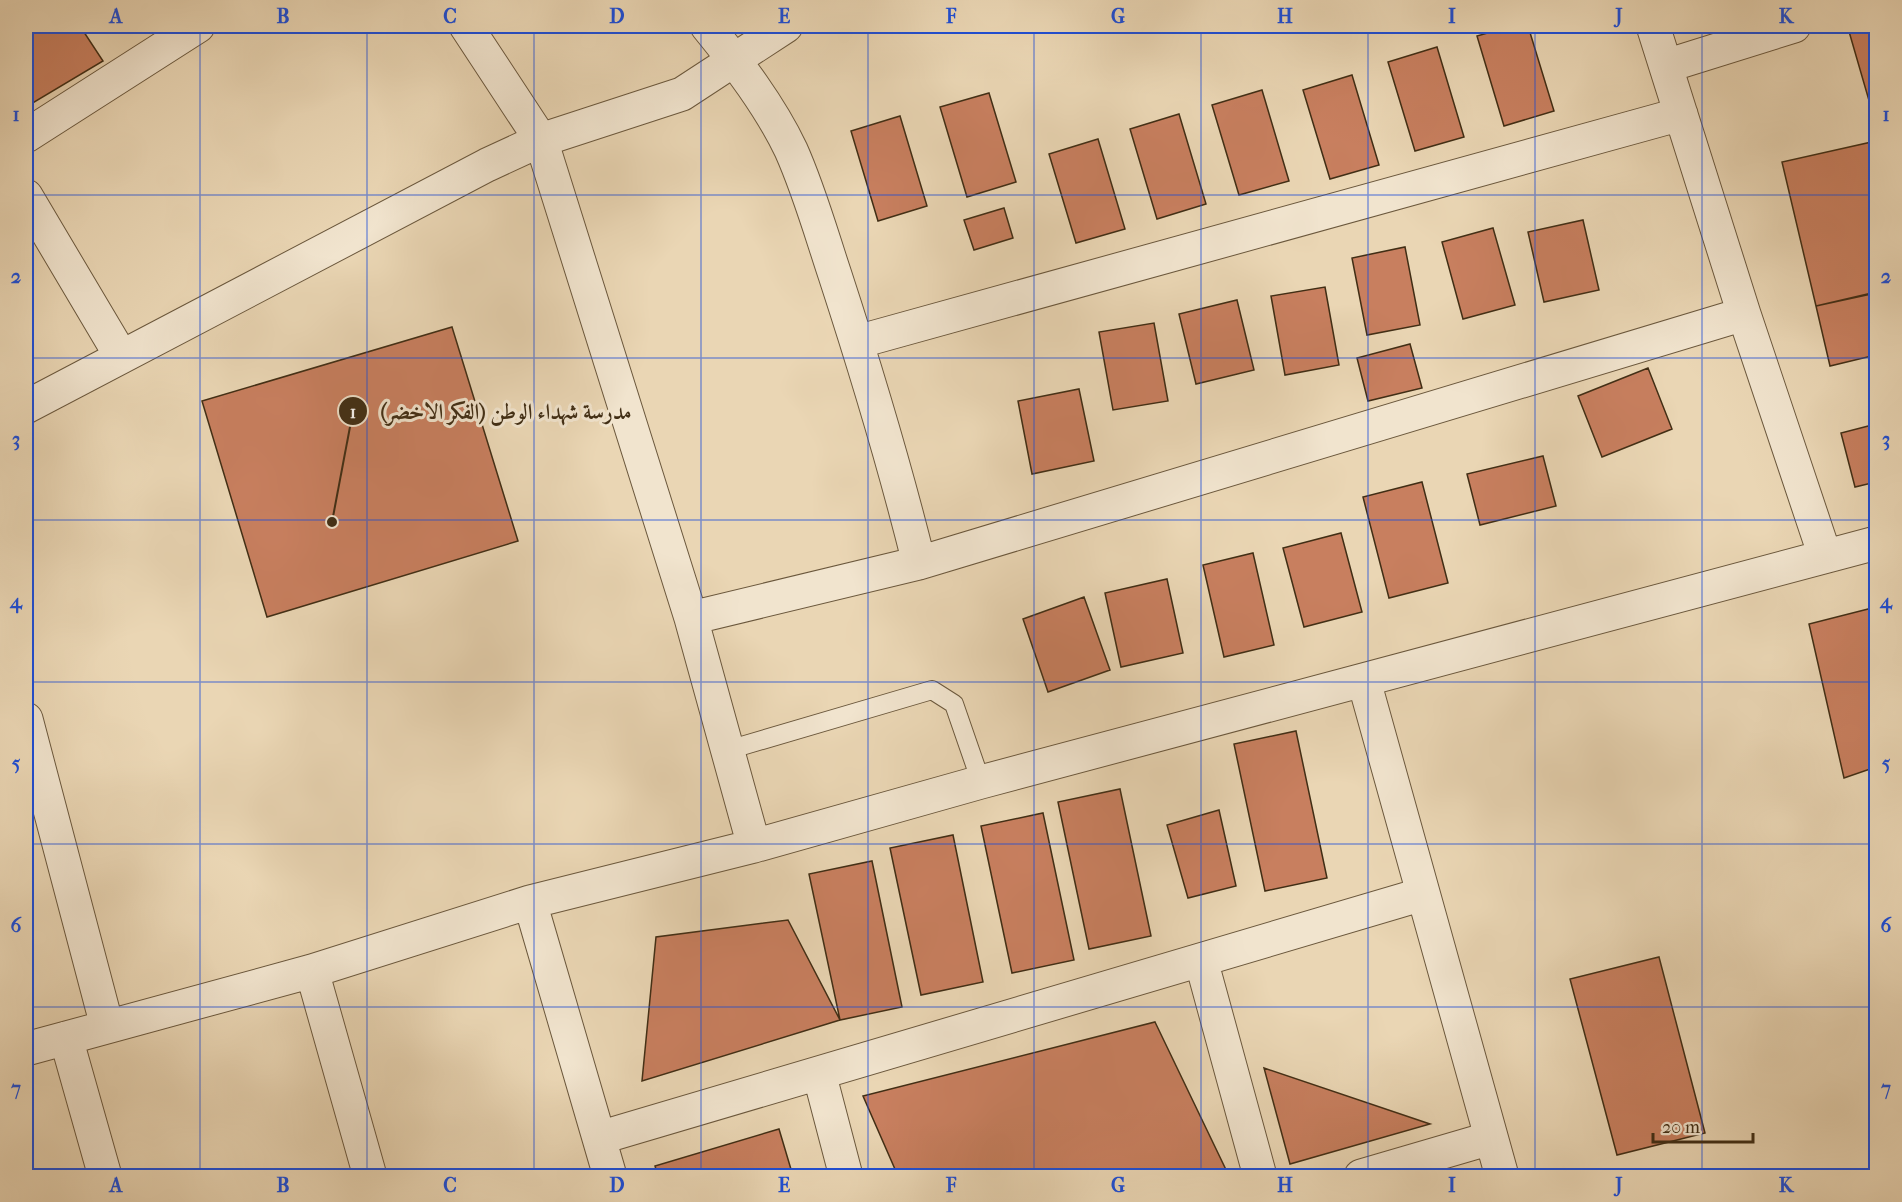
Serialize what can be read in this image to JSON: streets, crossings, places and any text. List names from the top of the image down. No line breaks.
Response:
{"places":["مدرسة شهداء الوطن (الفكر الاخضر)"],"scale_bar":"20 m","grid":{"columns":["A","B","C","D","E","F","G","H","I","J","K"],"rows":["1","2","3","4","5","6","7"]}}
